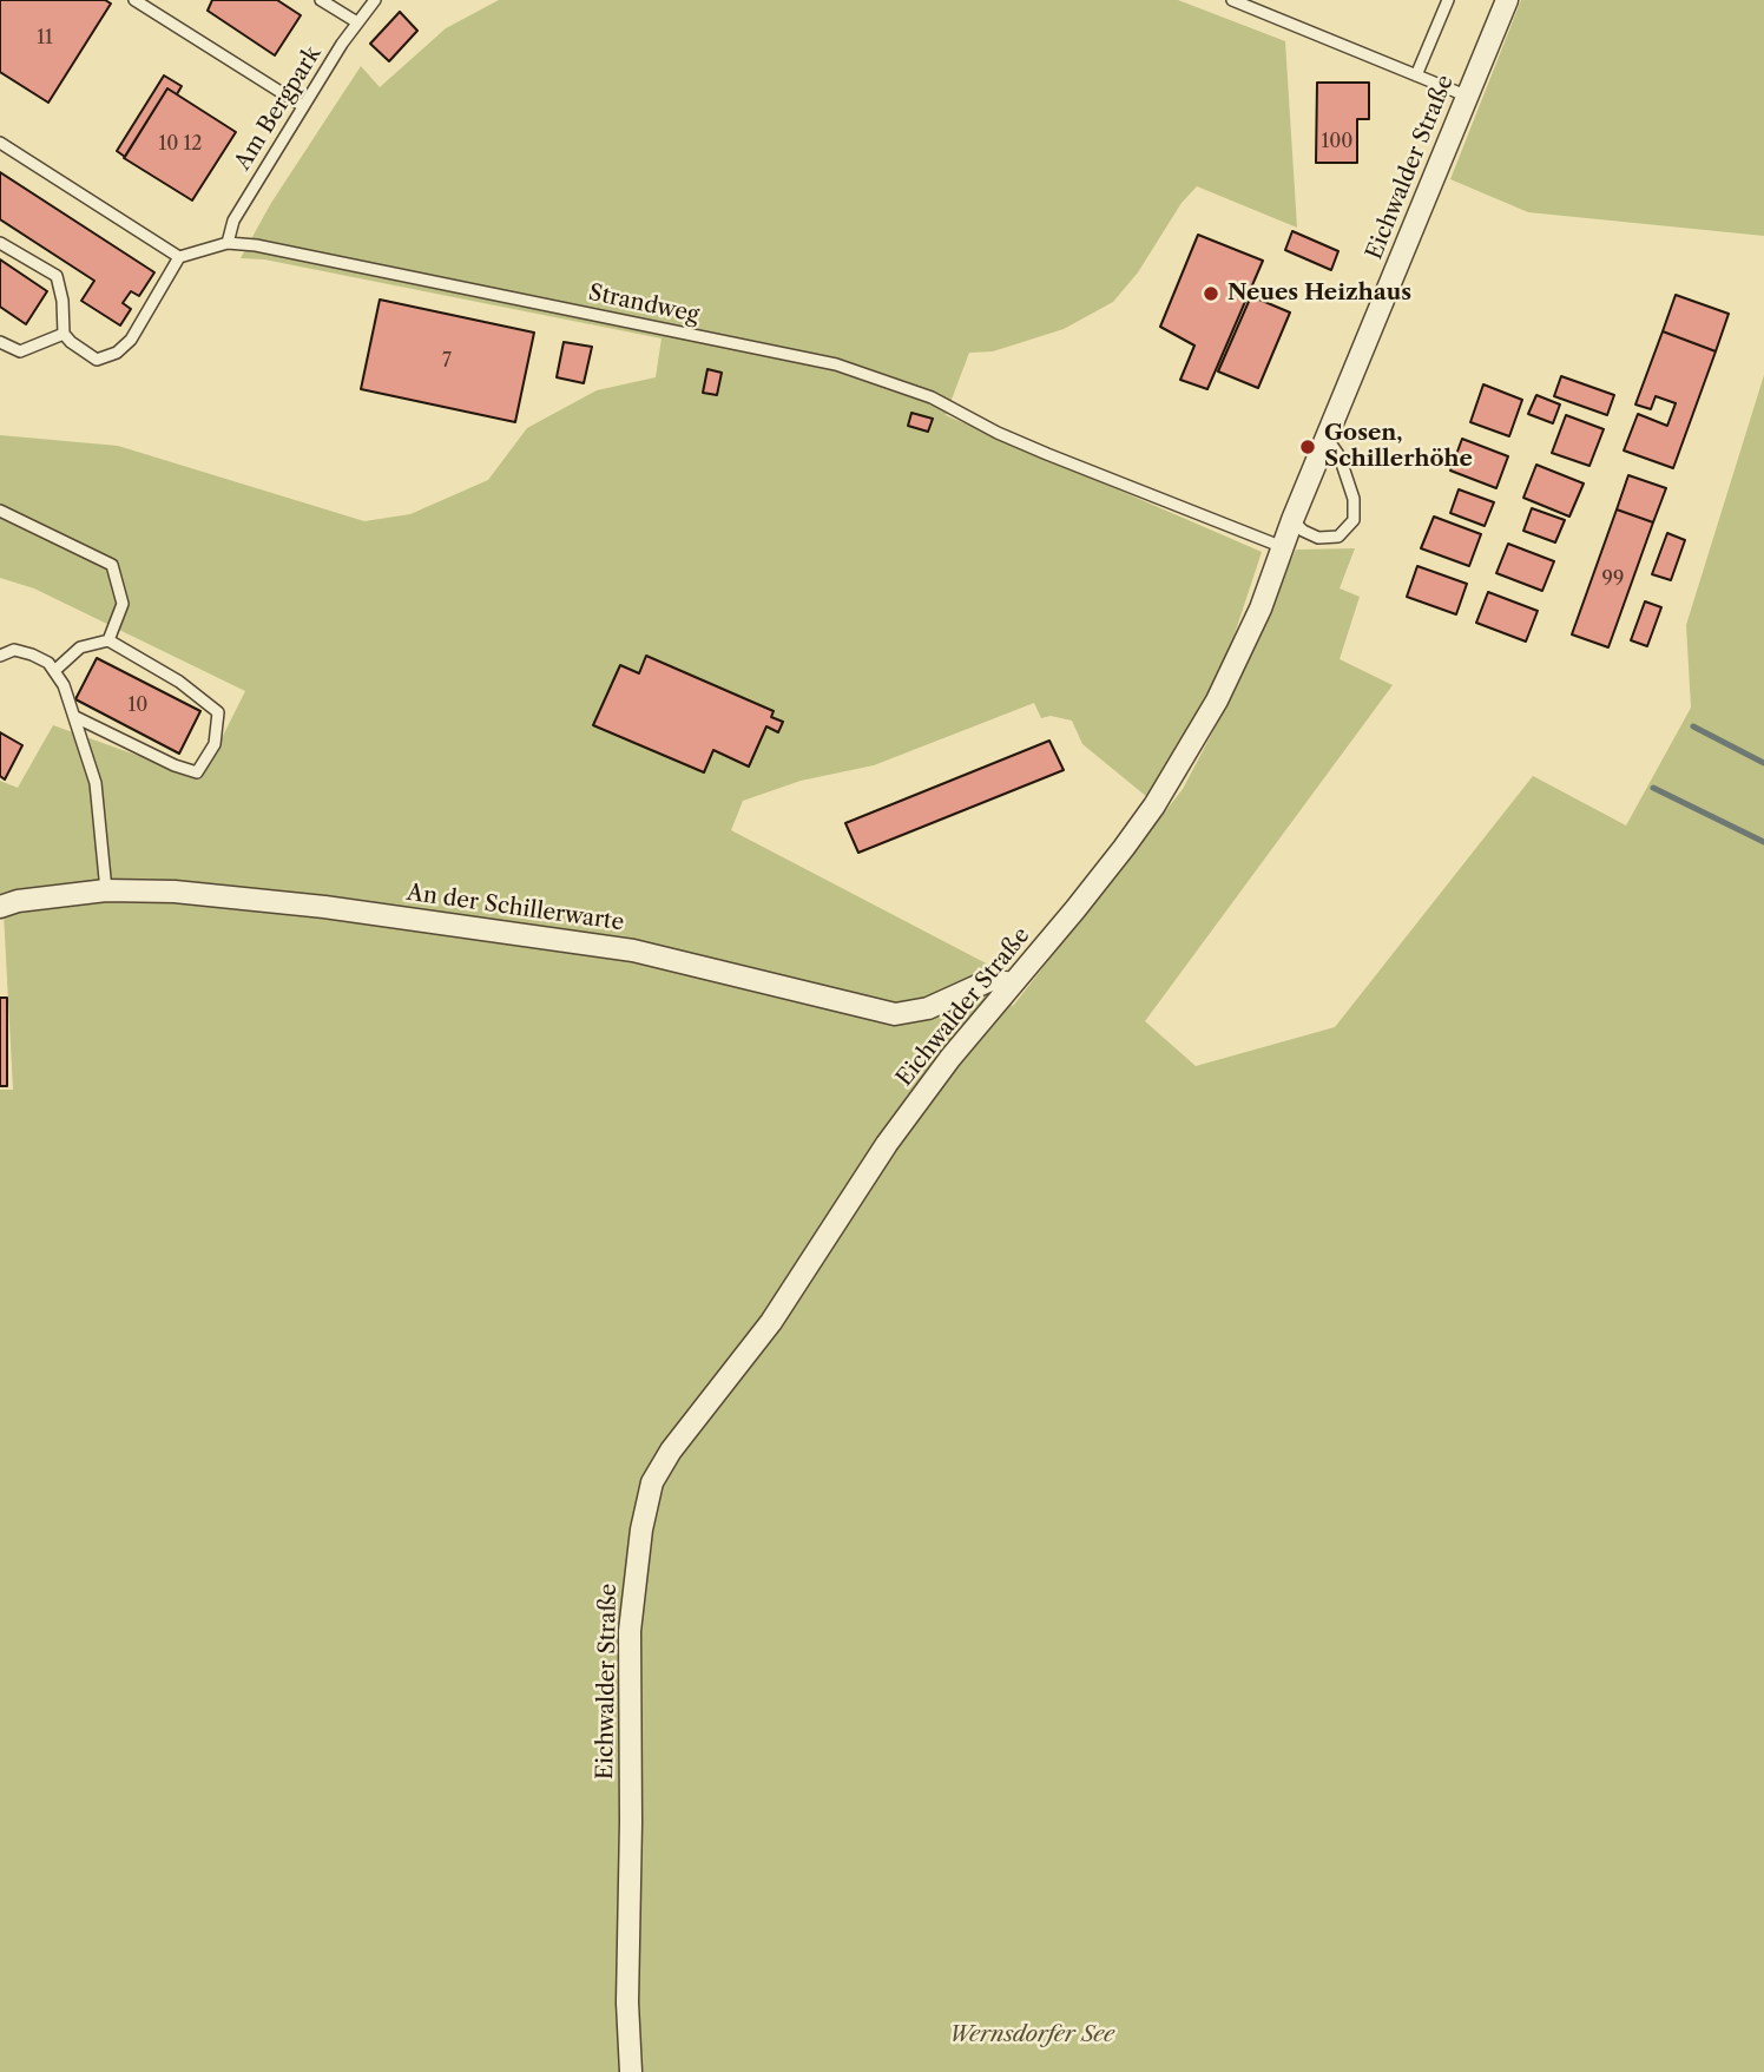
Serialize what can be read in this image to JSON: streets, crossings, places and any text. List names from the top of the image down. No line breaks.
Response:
{"streets":{"street":["Eichwalder Straße","An der Schillerwarte"],"lane":["Am Bergpark","Strandweg"]},"crossings":[["Am Bergpark","Strandweg"],["Eichwalder Straße","Strandweg"],["Eichwalder Straße","An der Schillerwarte"]],"parks":["Wernsdorfer See"],"places":["Neues Heizhaus","Gosen, Schillerhöhe"],"house_numbers":["11","100","10 12","7","99","10"]}
